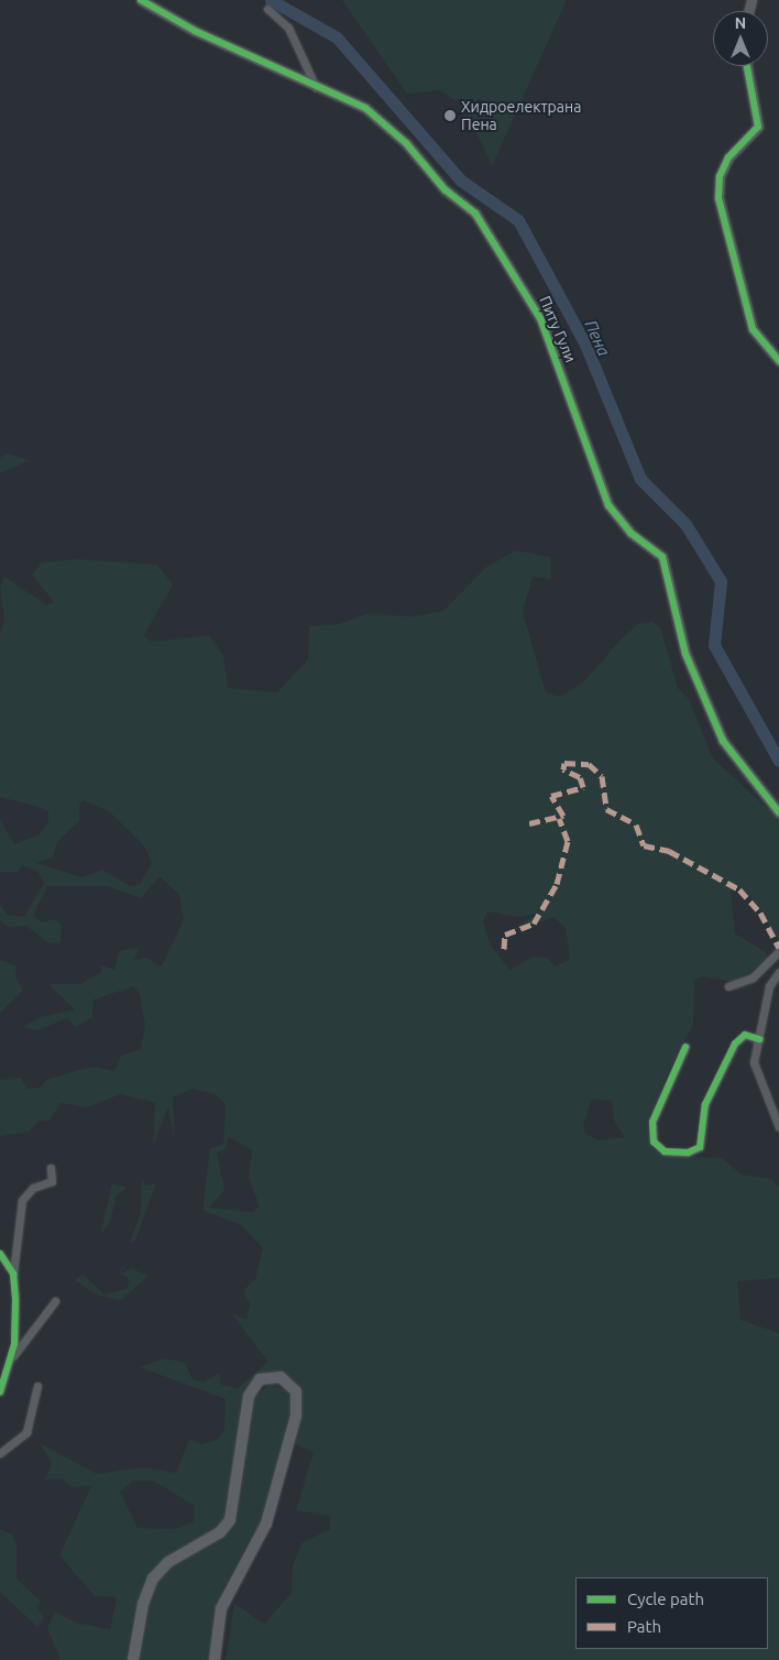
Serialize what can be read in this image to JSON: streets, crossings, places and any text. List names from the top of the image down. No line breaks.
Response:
{"streets":{"street":["Питу Гули"]},"water":["Пена"],"places":["Хидроелектрана Пена"],"legend":["Cycle path","Path"],"north":"top"}
